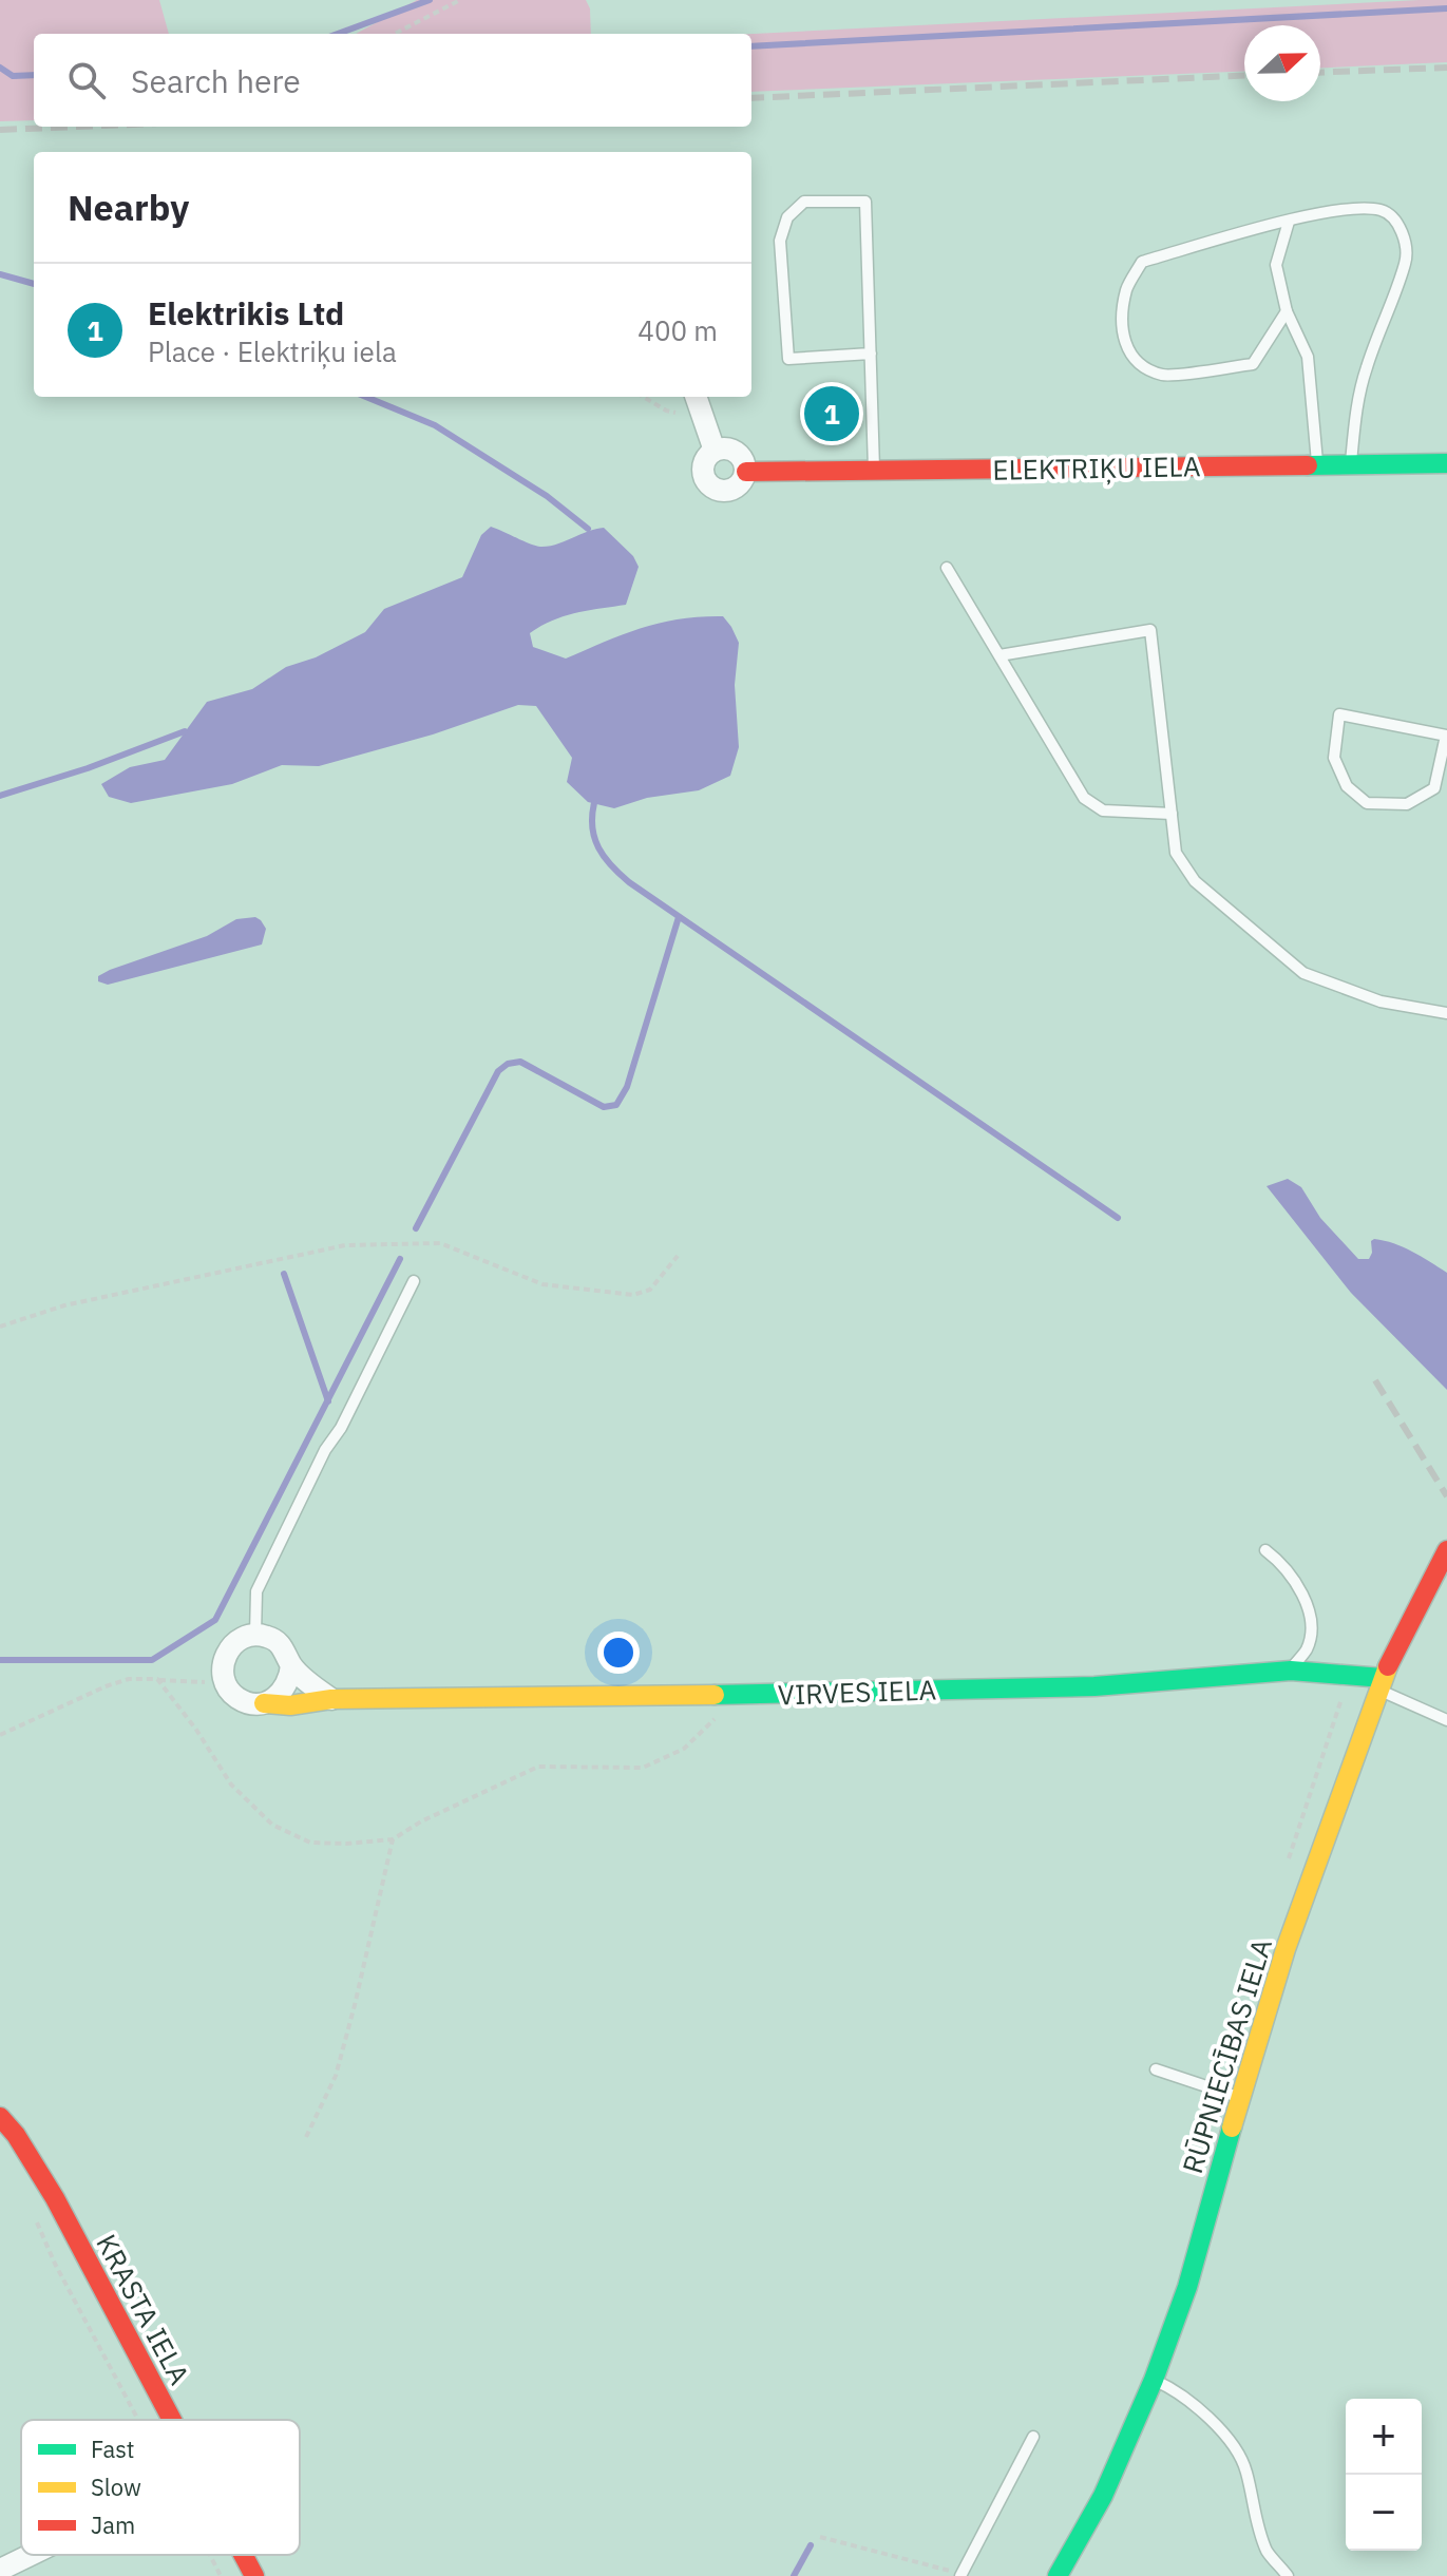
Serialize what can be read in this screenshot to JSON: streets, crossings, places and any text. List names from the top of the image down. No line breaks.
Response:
{"streets":{"street":["ELEKTRIĶU IELA","VIRVES IELA","RŪPNIECĪBAS IELA","KRASTA IELA"]},"crossings":[["VIRVES IELA","RŪPNIECĪBAS IELA"]],"legend":["Fast","Slow","Jam"],"north":"right","page":{"search":"Search here","heading":"Nearby","list":[{"mark":"1","name":"Elektrikis Ltd","note":"Place · Elektriķu iela","value":"400 m"}],"pins":"1","map_buttons":["+","−"]}}
